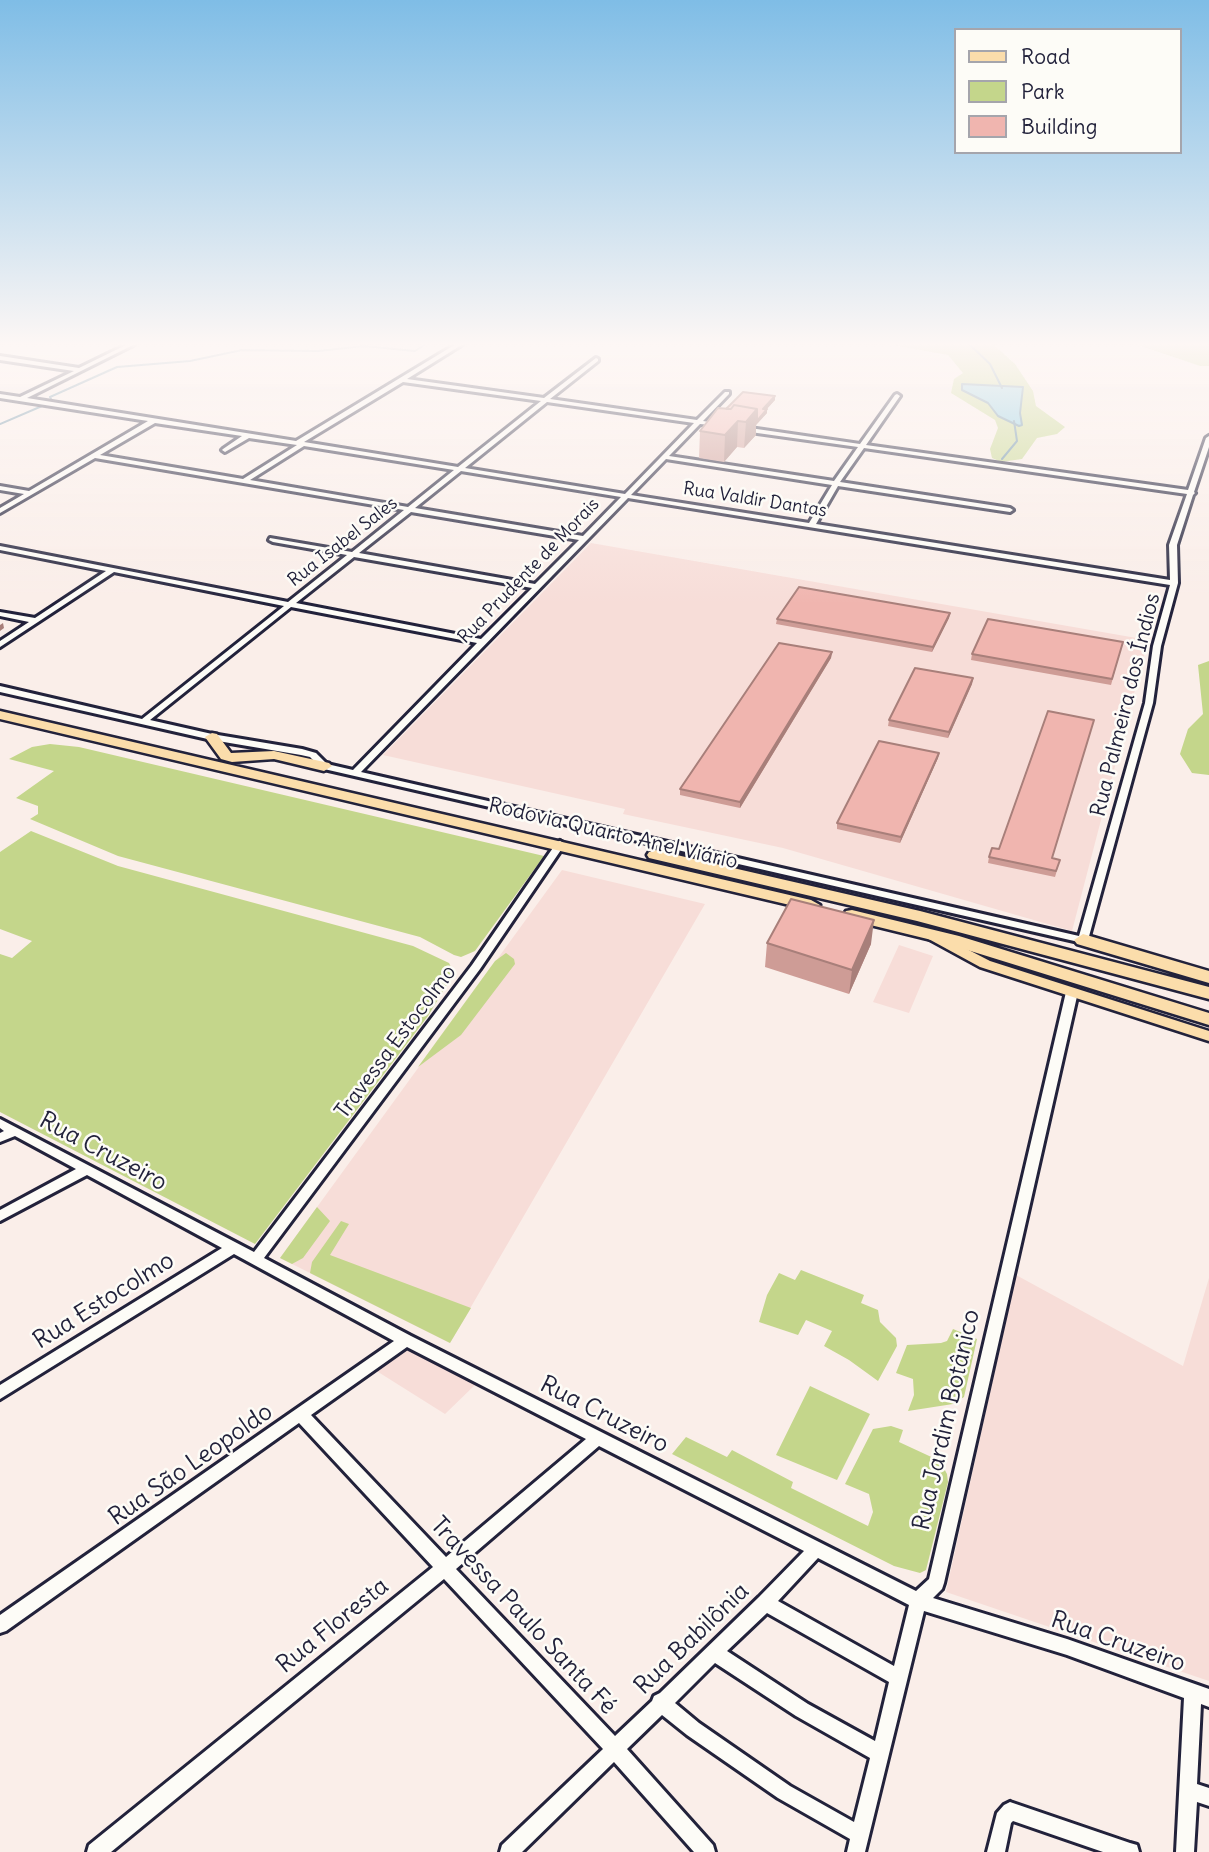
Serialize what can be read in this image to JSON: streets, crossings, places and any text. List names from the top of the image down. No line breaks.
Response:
{"streets":{"highway":["Rodovia Quarto Anel Viário"],"street":["Rua Valdir Dantas","Rua Isabel Sales","Rua Prudente de Morais","Rua Palmeira dos Índios","Travessa Estocolmo","Rua Cruzeiro","Rua Estocolmo","Rua Jardim Botânico","Rua São Leopoldo","Travessa Paulo Santa Fé","Rua Floresta","Rua Babilônia"]},"crossings":[["Rua Valdir Dantas","Rua Isabel Sales"],["Rua Valdir Dantas","Rua Prudente de Morais"],["Rua Valdir Dantas","Rua Palmeira dos Índios"],["Rua Palmeira dos Índios","Rodovia Quarto Anel Viário"],["Rodovia Quarto Anel Viário","Travessa Estocolmo"],["Rodovia Quarto Anel Viário","Rua Jardim Botânico"],["Travessa Estocolmo","Rua Cruzeiro"],["Rua Cruzeiro","Rua Estocolmo"],["Rua Cruzeiro","Rua Jardim Botânico"],["Rua Cruzeiro","Rua São Leopoldo"],["Rua Cruzeiro","Rua Floresta"],["Rua Cruzeiro","Rua Babilônia"],["Rua São Leopoldo","Travessa Paulo Santa Fé"],["Travessa Paulo Santa Fé","Rua Floresta"],["Travessa Paulo Santa Fé","Rua Babilônia"]],"legend":["Road","Park","Building"]}
